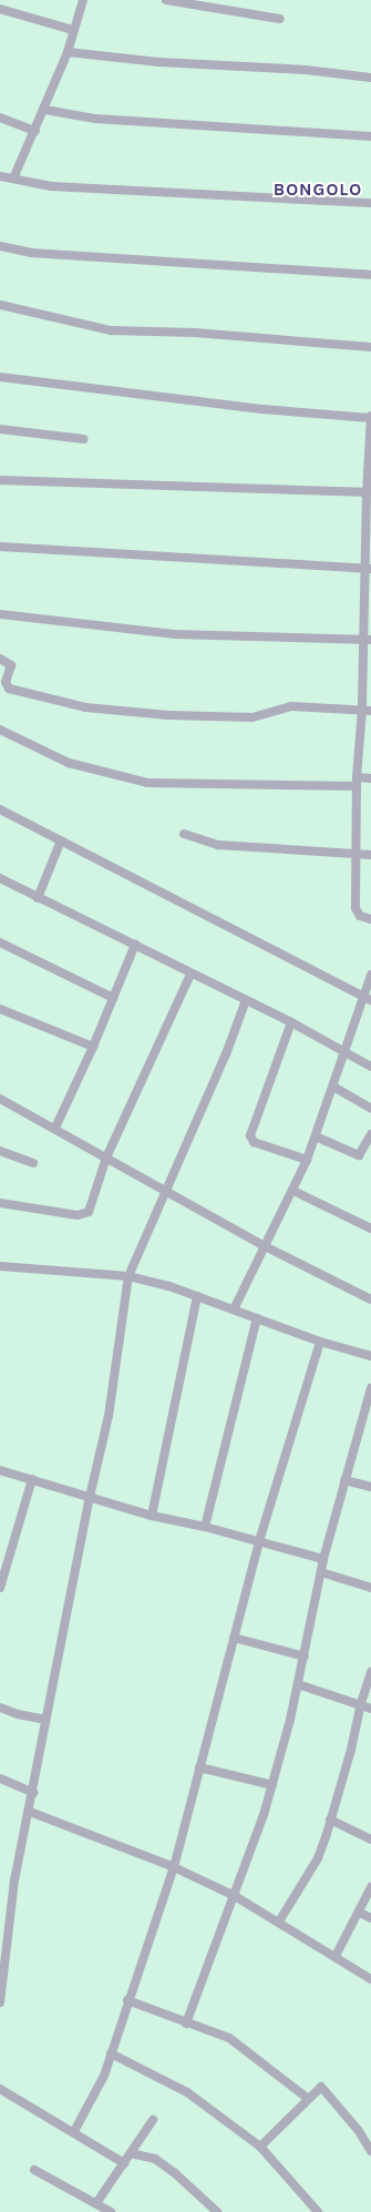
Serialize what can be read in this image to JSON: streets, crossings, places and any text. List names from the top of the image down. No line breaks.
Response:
{"districts":["BONGOLO"]}
